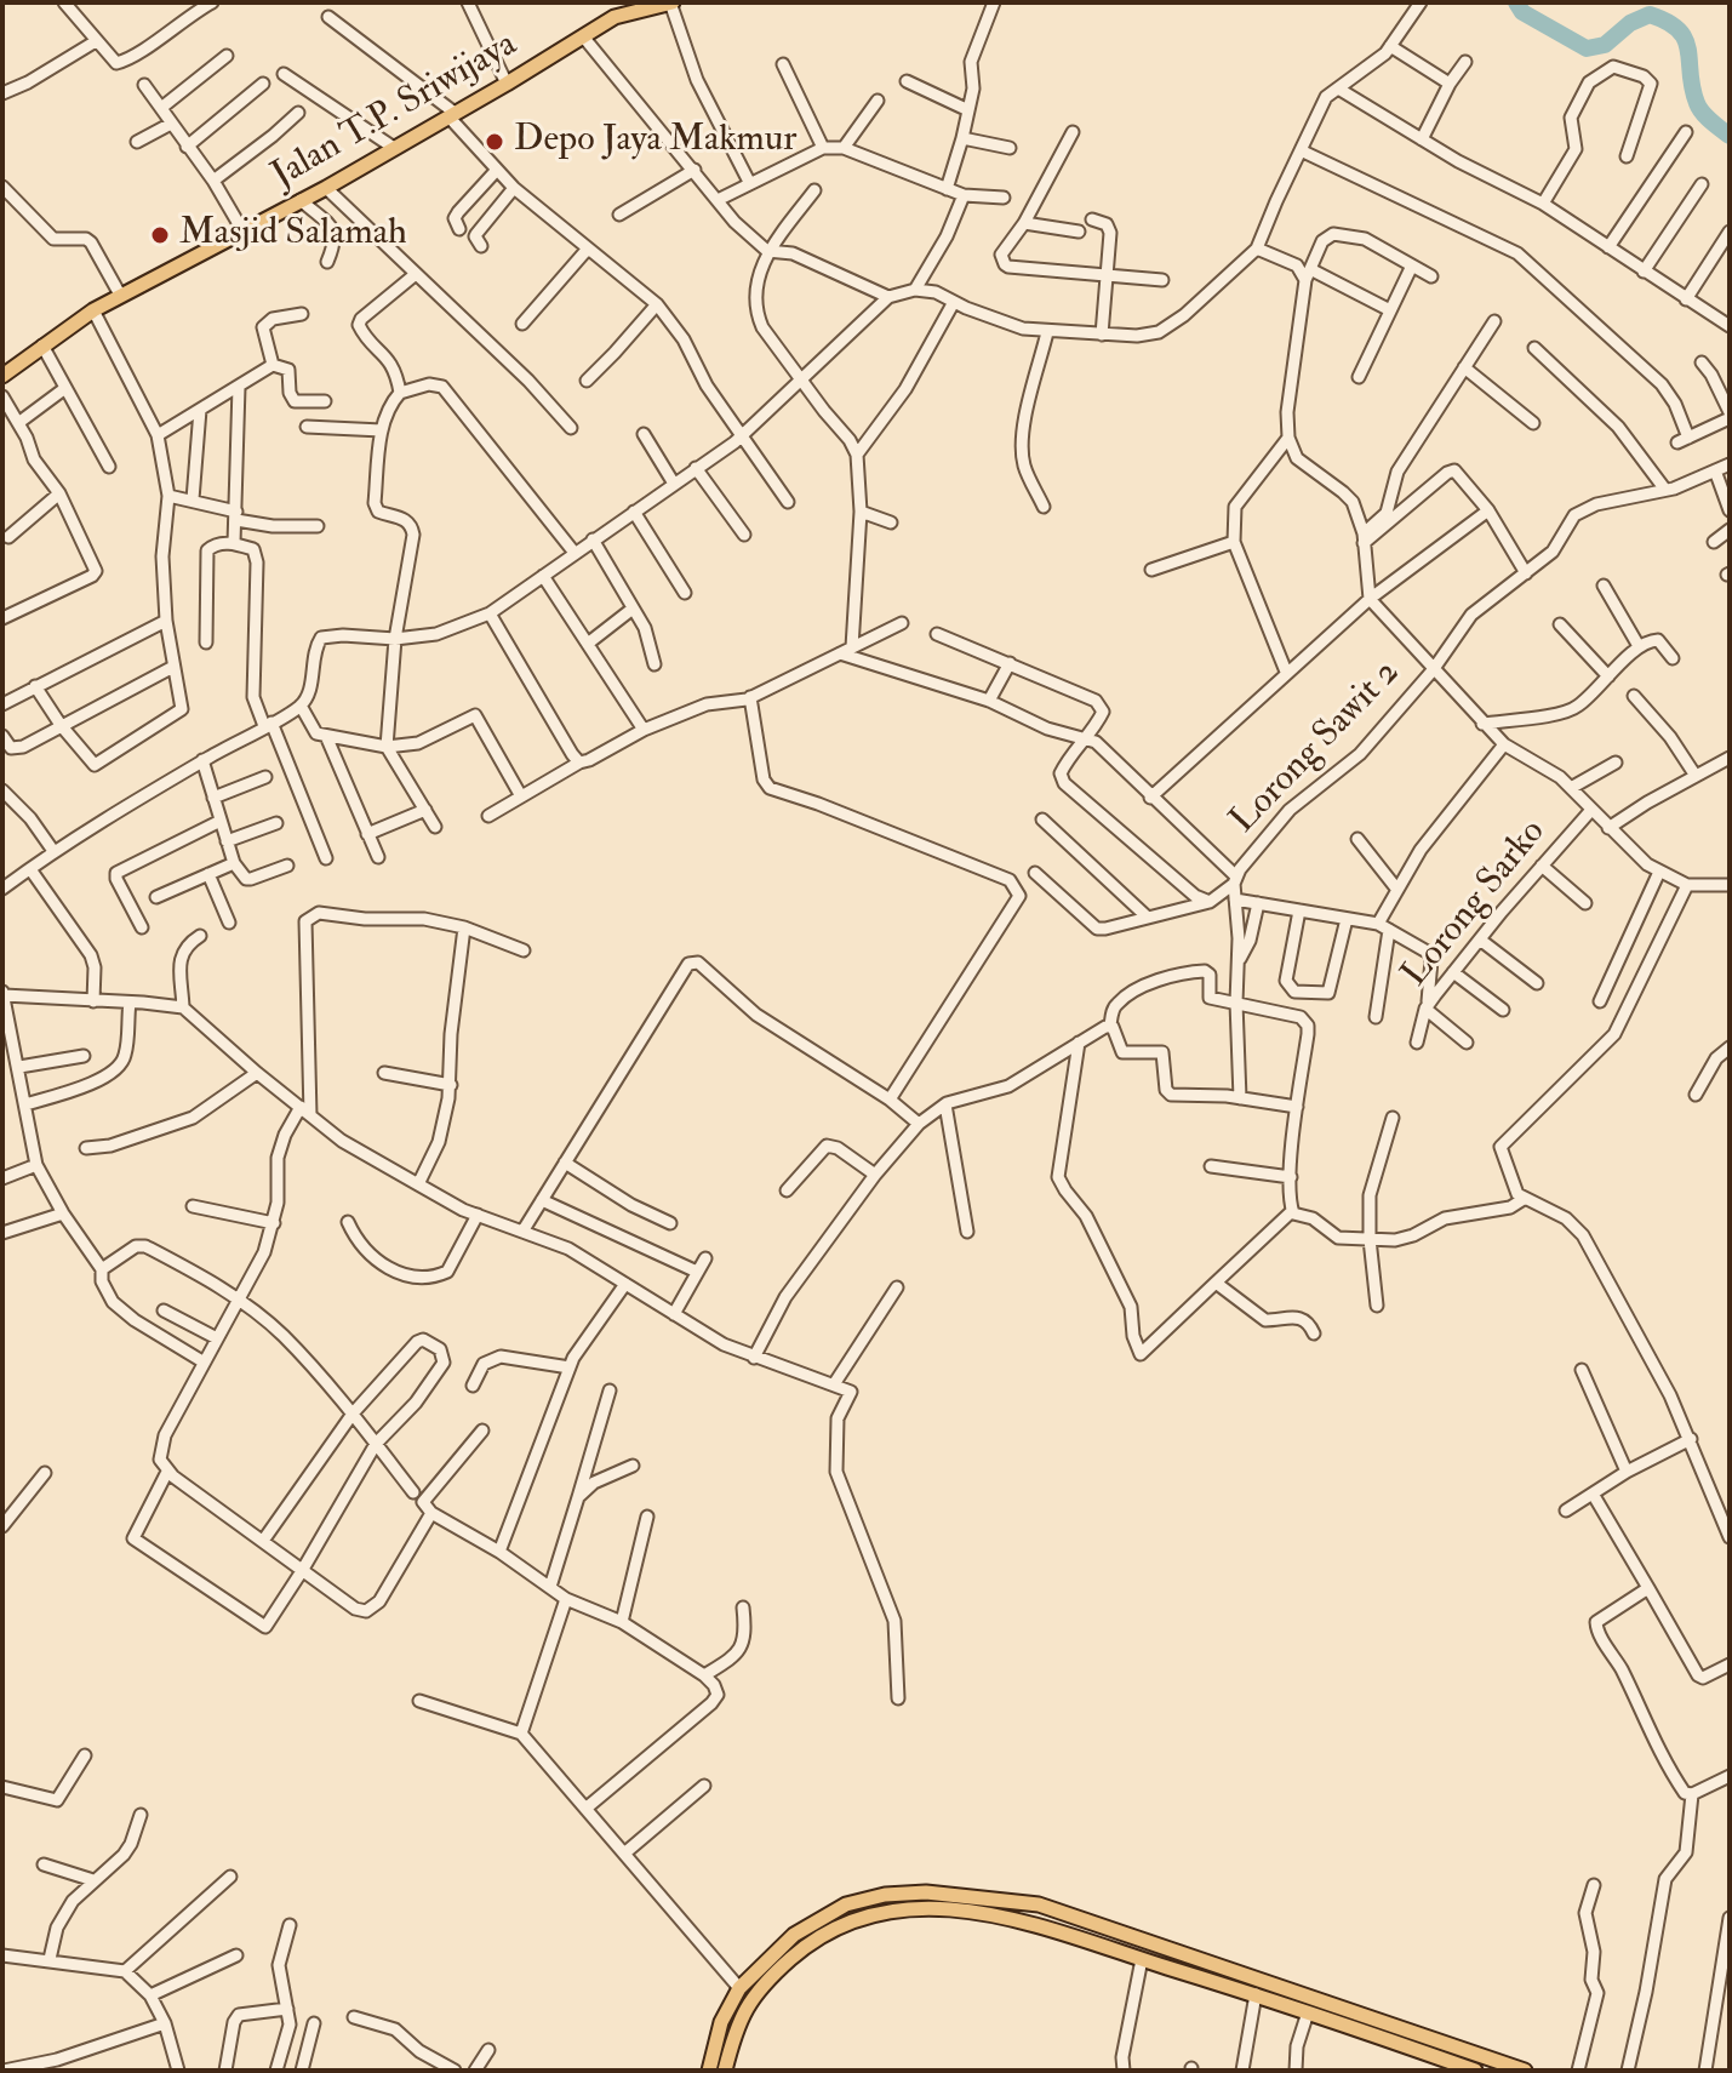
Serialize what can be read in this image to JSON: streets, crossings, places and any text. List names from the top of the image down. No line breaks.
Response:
{"streets":{"main road":["Jalan T.P. Sriwijaya"],"street":["Lorong Sawit 2","Lorong Sarko"]},"places":["Depo Jaya Makmur","Masjid Salamah"]}
